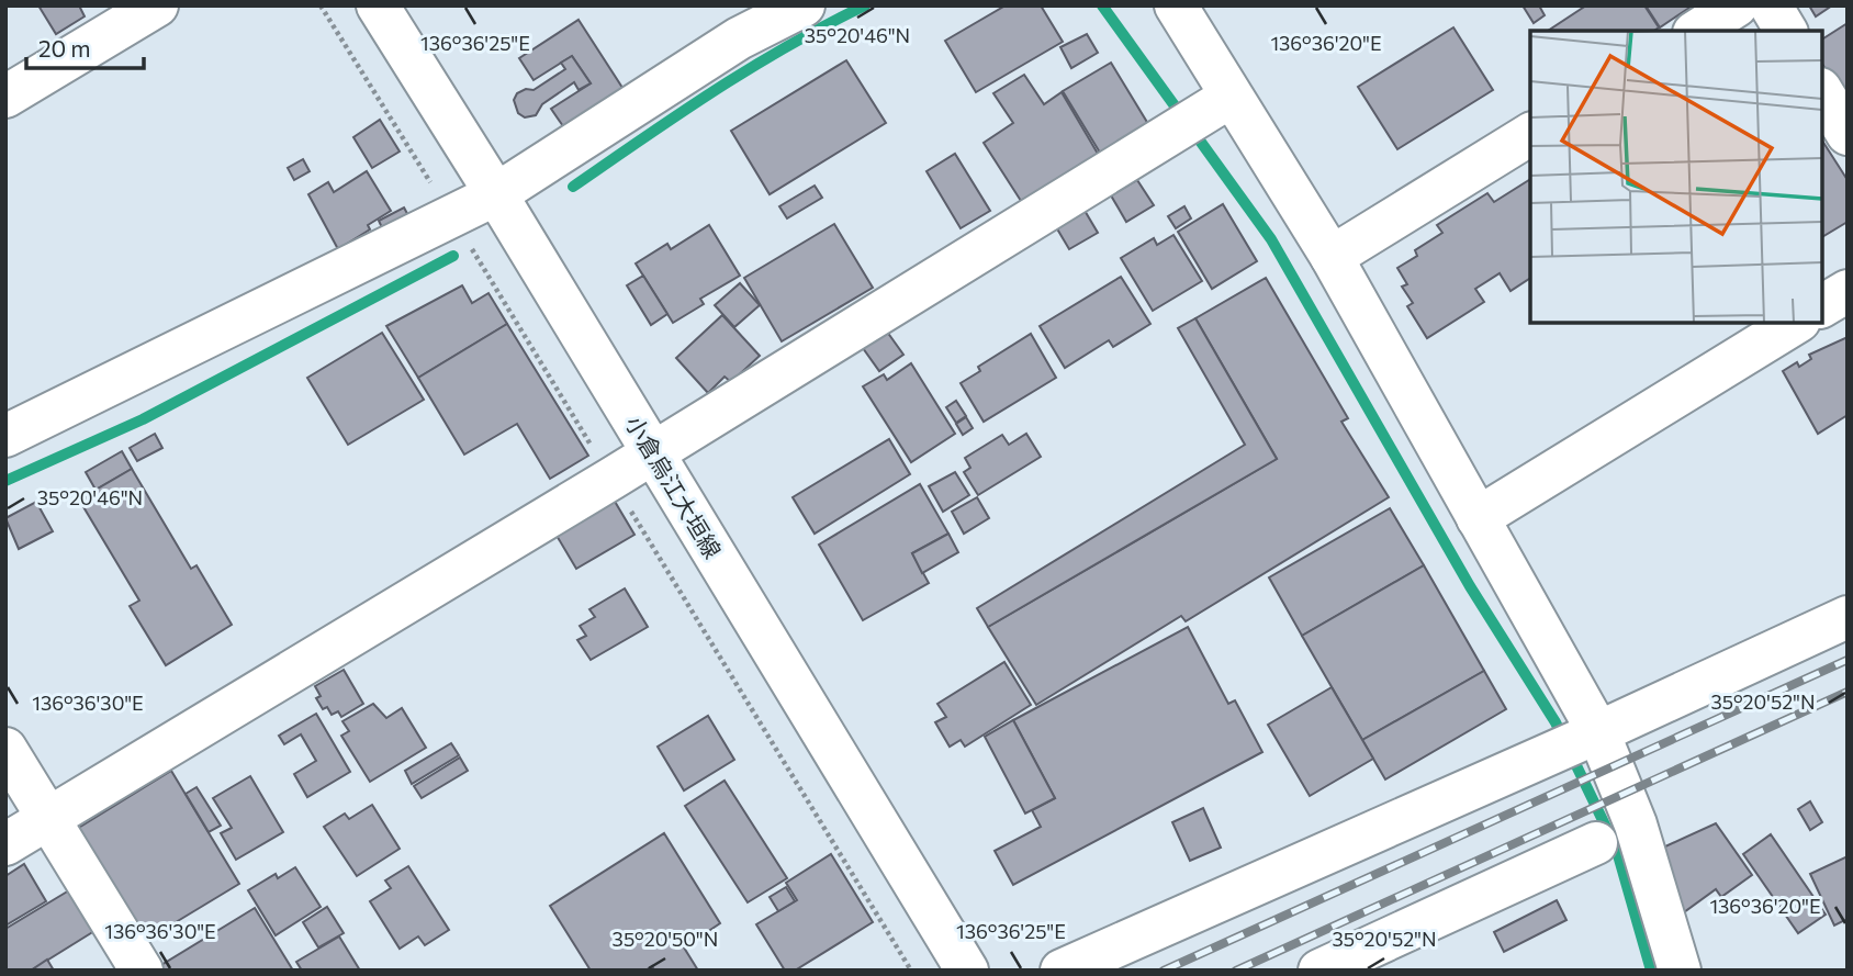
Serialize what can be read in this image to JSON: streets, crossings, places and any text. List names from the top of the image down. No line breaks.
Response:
{"streets":{"street":["小倉烏江大垣線"]},"scale_bar":"20 m","coordinates":["35°20'46\"N","136°36'25\"E","136°36'20\"E","35°20'52\"N","136°36'30\"E","35°20'50\"N"]}
